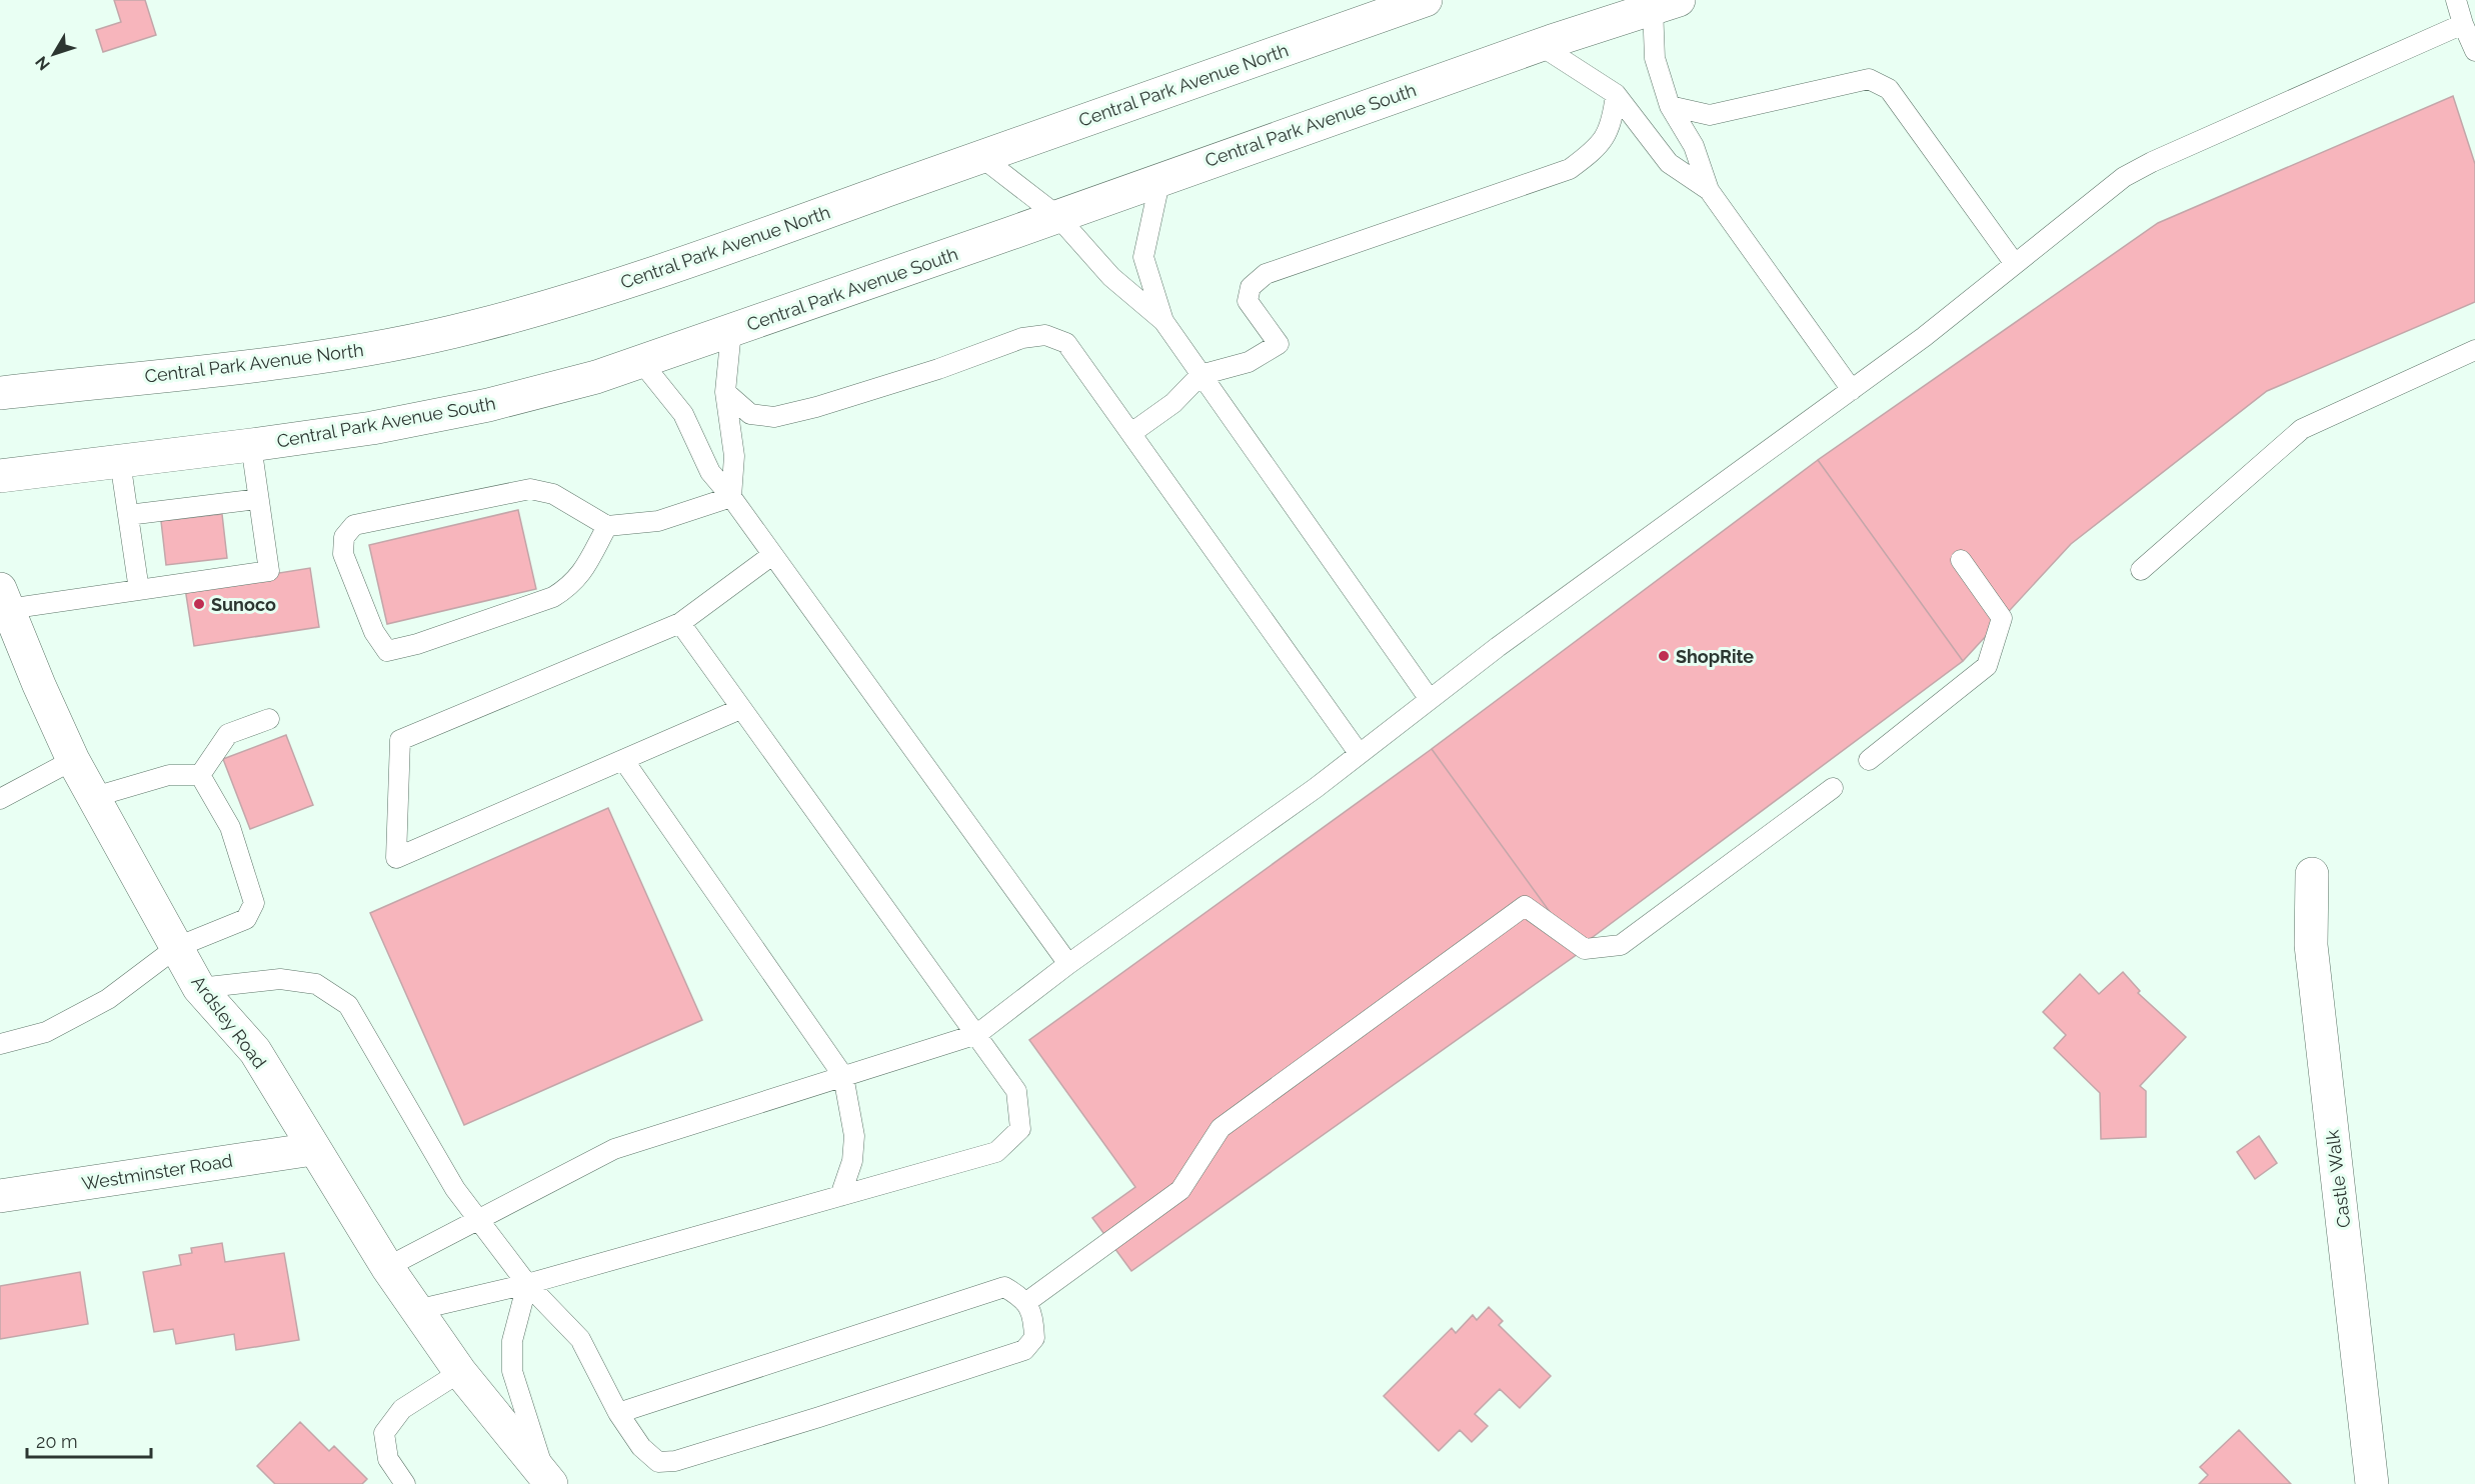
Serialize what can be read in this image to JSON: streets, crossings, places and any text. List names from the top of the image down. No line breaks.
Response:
{"streets":{"main road":["Central Park Avenue North","Central Park Avenue South","Ardsley Road","Westminster Road","Castle Walk"]},"crossings":[["Ardsley Road","Westminster Road"]],"places":["Sunoco","ShopRite"],"scale_bar":"20 m","north":"bottom left"}
